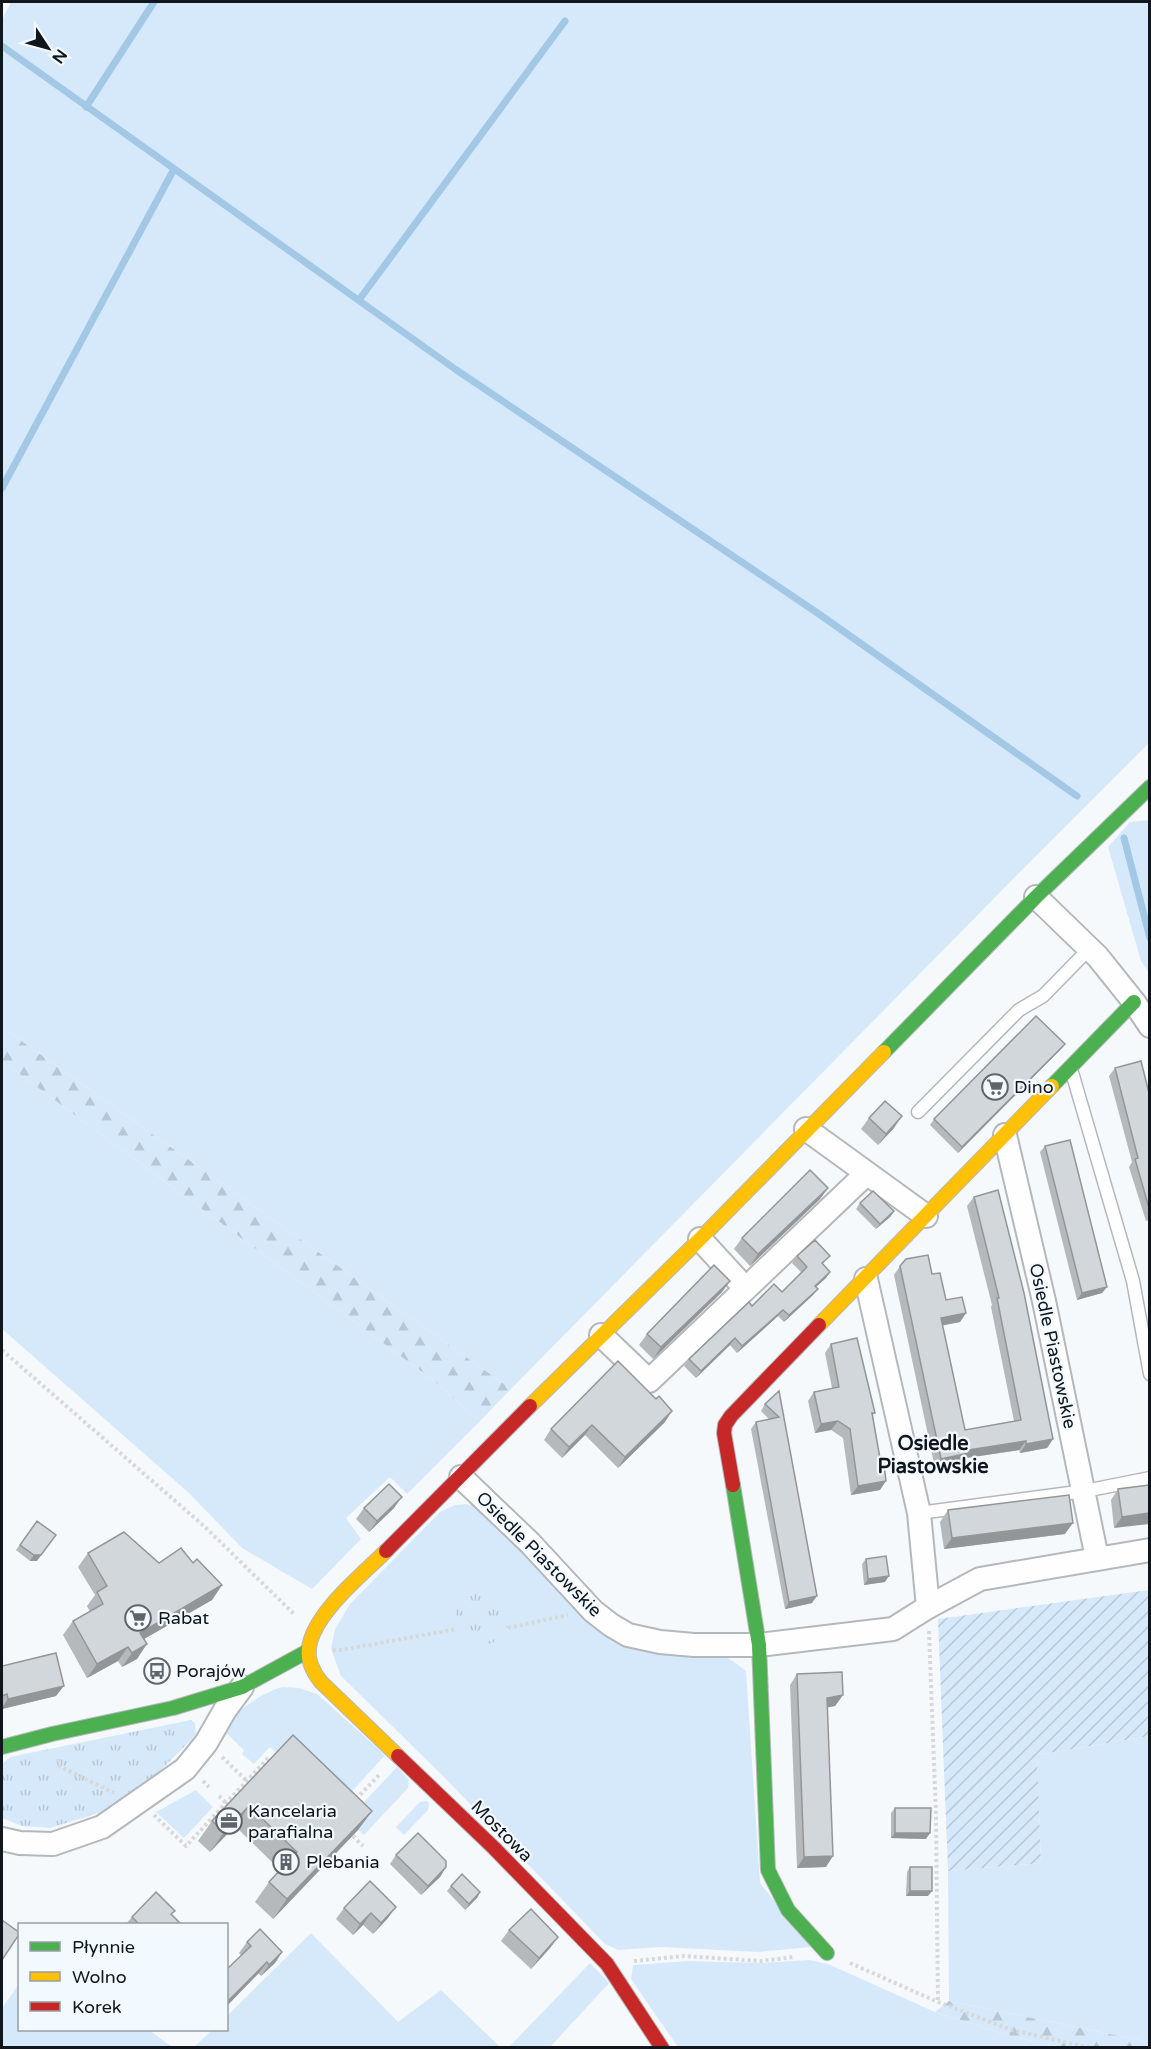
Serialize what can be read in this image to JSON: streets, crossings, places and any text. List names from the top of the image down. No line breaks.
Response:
{"streets":{"street":["Osiedle Piastowskie","Mostowa"]},"districts":["Osiedle Piastowskie"],"places":{"supermarket":["Dino","Rabat"],"bus stop":["Porajów"],"office":["Kancelaria parafialna"],"building":["Plebania"]},"legend":["Płynnie","Wolno","Korek"],"north":"bottom right"}
